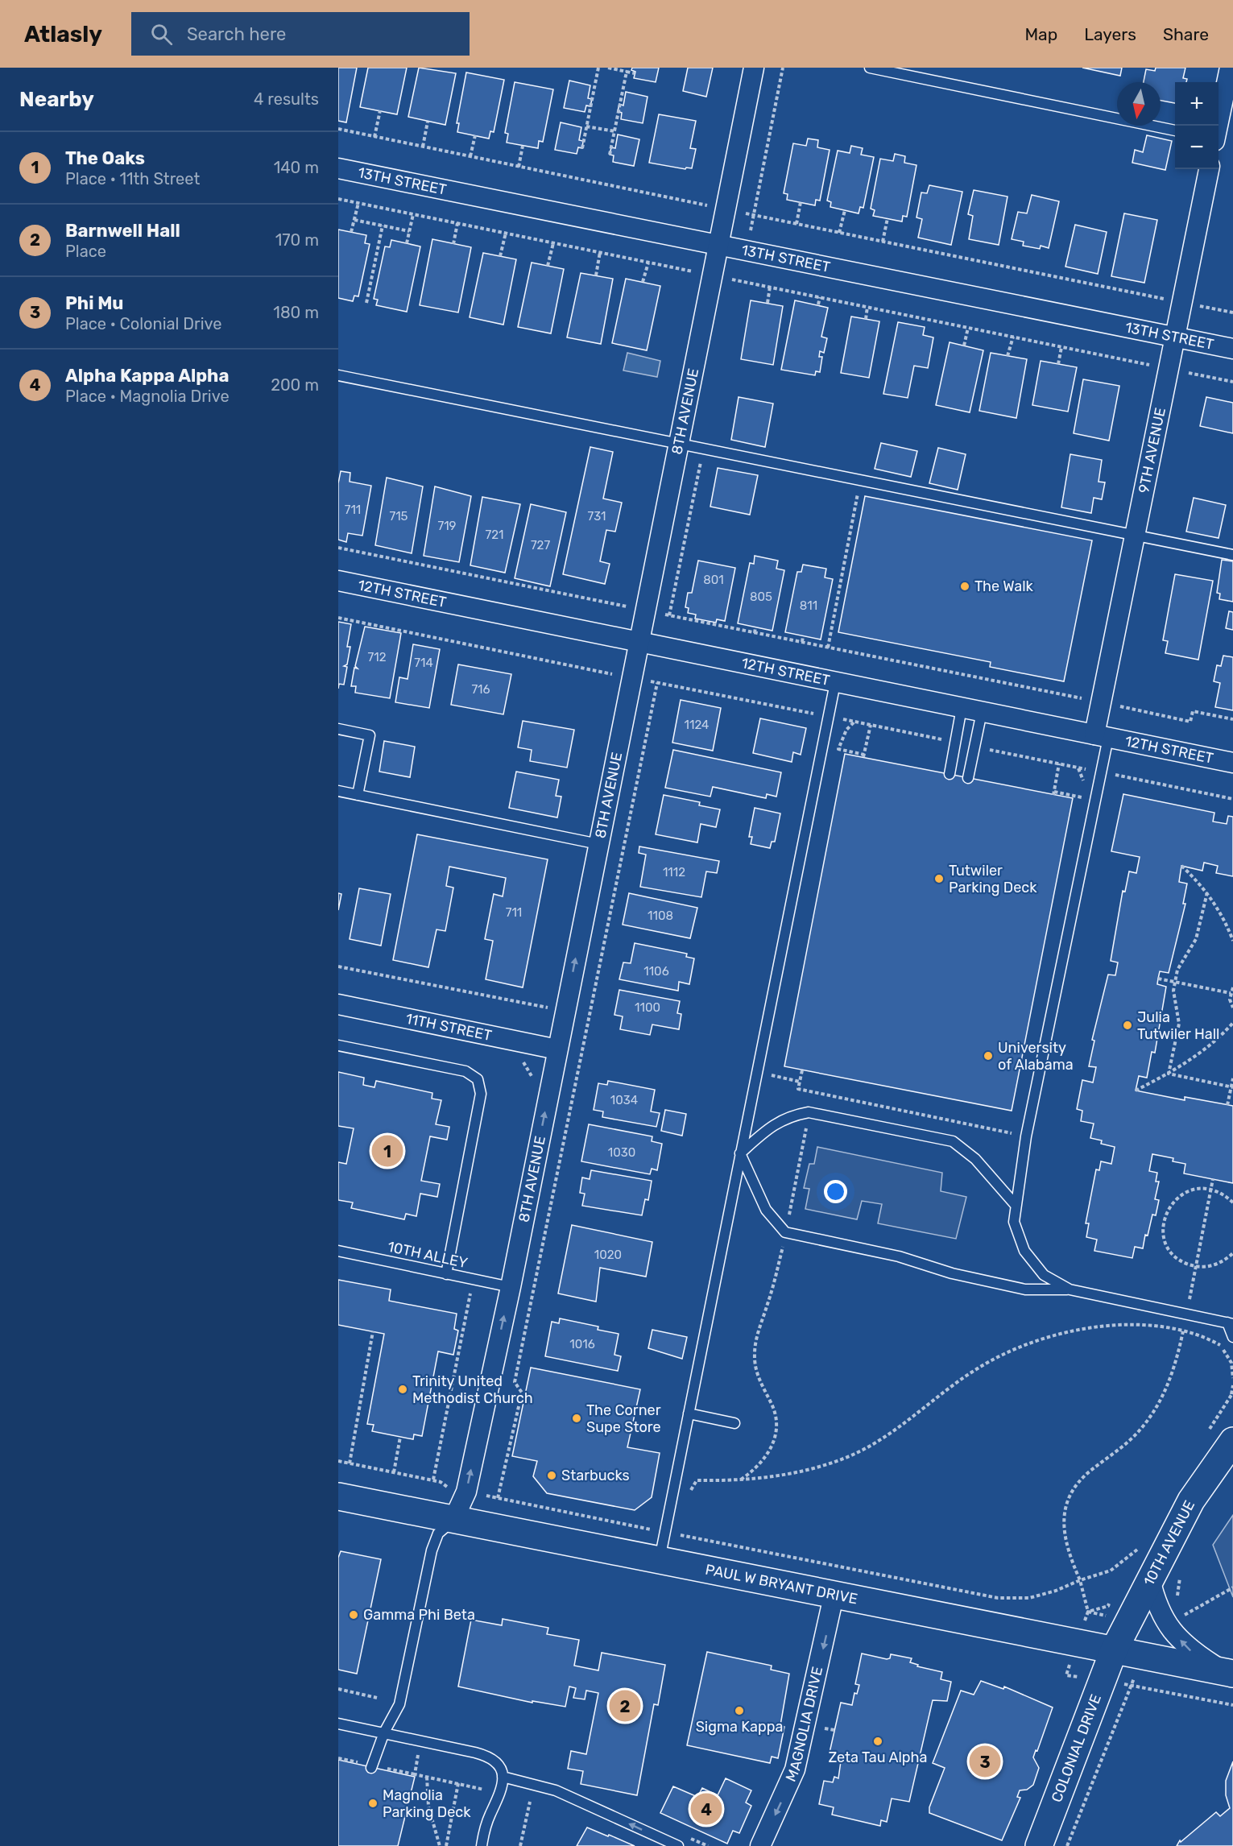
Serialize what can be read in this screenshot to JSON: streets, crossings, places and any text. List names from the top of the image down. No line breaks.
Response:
{"streets":{"main road":["10TH AVENUE","PAUL W BRYANT DRIVE","COLONIAL DRIVE"],"street":["13TH STREET","8TH AVENUE","9TH AVENUE","12TH STREET","11TH STREET","MAGNOLIA DRIVE"],"lane":["10TH ALLEY"]},"crossings":[["13TH STREET","8TH AVENUE"],["13TH STREET","9TH AVENUE"],["8TH AVENUE","12TH STREET"],["8TH AVENUE","11TH STREET"],["8TH AVENUE","10TH ALLEY"],["8TH AVENUE","PAUL W BRYANT DRIVE"],["9TH AVENUE","12TH STREET"],["10TH AVENUE","PAUL W BRYANT DRIVE"],["10TH AVENUE","COLONIAL DRIVE"],["PAUL W BRYANT DRIVE","MAGNOLIA DRIVE"],["PAUL W BRYANT DRIVE","COLONIAL DRIVE"]],"one_way":["8TH AVENUE","MAGNOLIA DRIVE"],"places":["The Walk","Tutwiler Parking Deck","Julia Tutwiler Hall","University of Alabama","Trinity United Methodist Church","The Corner Supe Store","Starbucks","Gamma Phi Beta","Sigma Kappa","Zeta Tau Alpha","Magnolia Parking Deck"],"house_numbers":["711","715","731","719","721","727","801","805","811","712","714","716","1124","1112","711","1108","1106","1100","1034","1030","1020","1016"],"north":"bottom","page":{"header":"Atlasly","search":"Search here","nav":["Map","Layers","Share"],"heading":["Nearby","4 results"],"map_buttons":["+","−"],"list":[{"mark":"1","name":"The Oaks","note":"Place · 11th Street","value":"140 m"},{"mark":"2","name":"Barnwell Hall","note":"Place","value":"170 m"},{"mark":"3","name":"Phi Mu","note":"Place · Colonial Drive","value":"180 m"},{"mark":"4","name":"Alpha Kappa Alpha","note":"Place · Magnolia Drive","value":"200 m"}],"pins":["1","2","3","4"]}}
